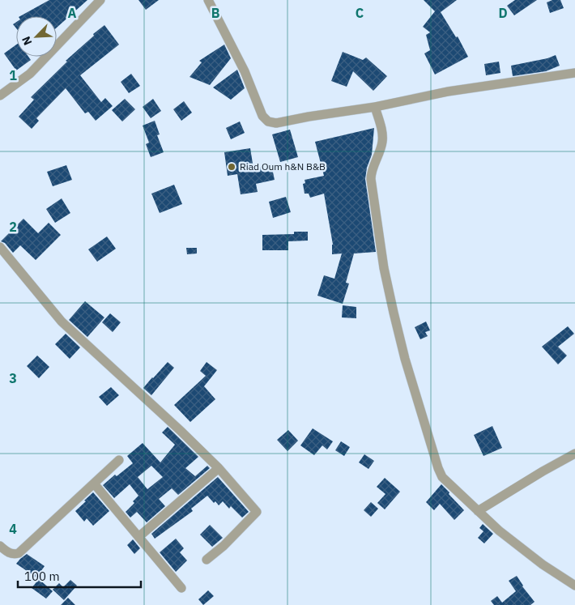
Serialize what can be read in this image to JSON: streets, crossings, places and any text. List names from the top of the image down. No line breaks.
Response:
{"places":["Riad Oum h&N B&B"],"scale_bar":"100 m","north":"bottom left","grid":{"columns":["A","B","C","D"],"rows":["1","2","3","4"]}}
